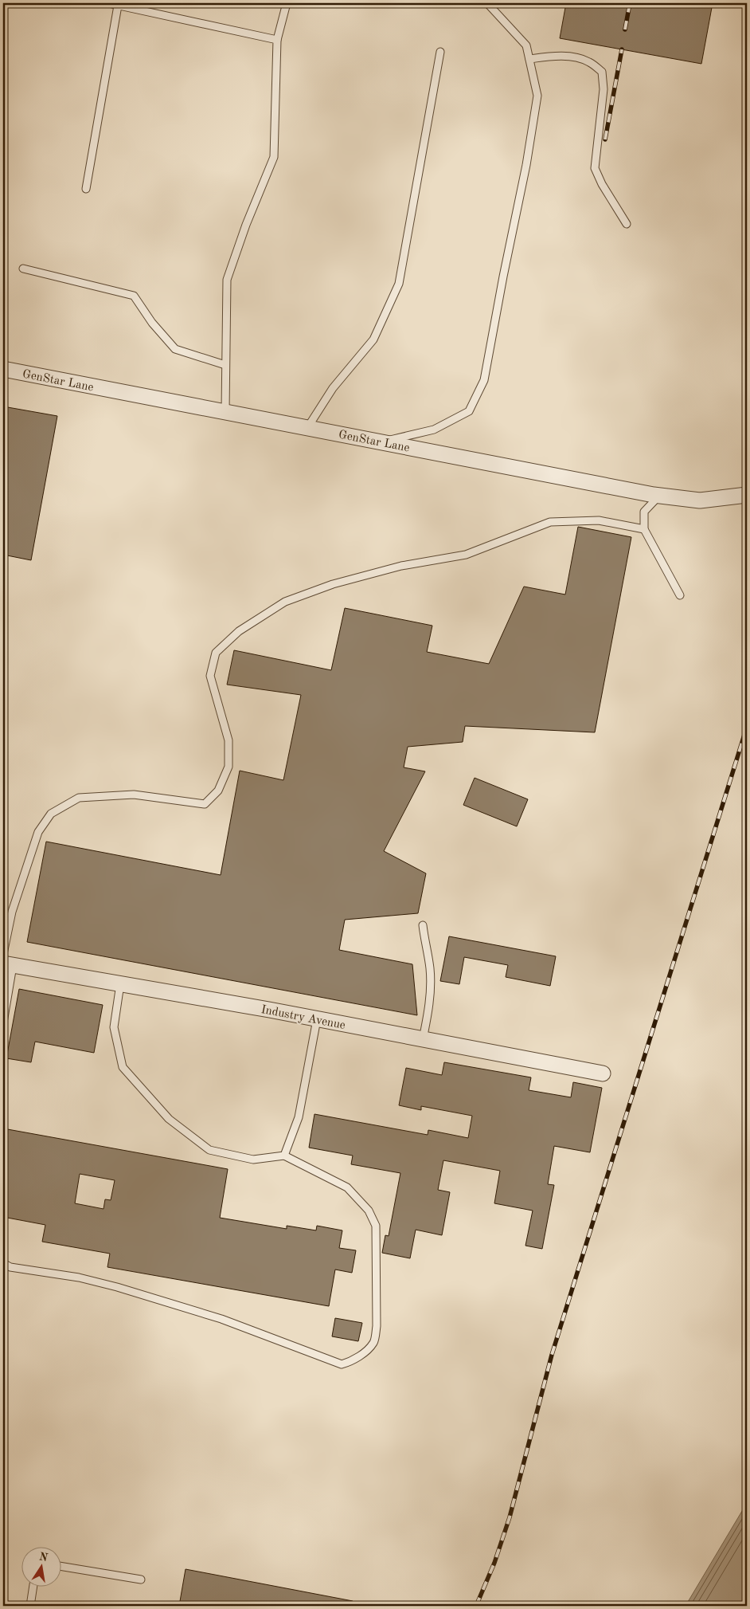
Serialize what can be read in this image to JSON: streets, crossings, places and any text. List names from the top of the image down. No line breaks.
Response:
{"streets":{"street":["GenStar Lane","Industry Avenue"]},"north":"top"}
